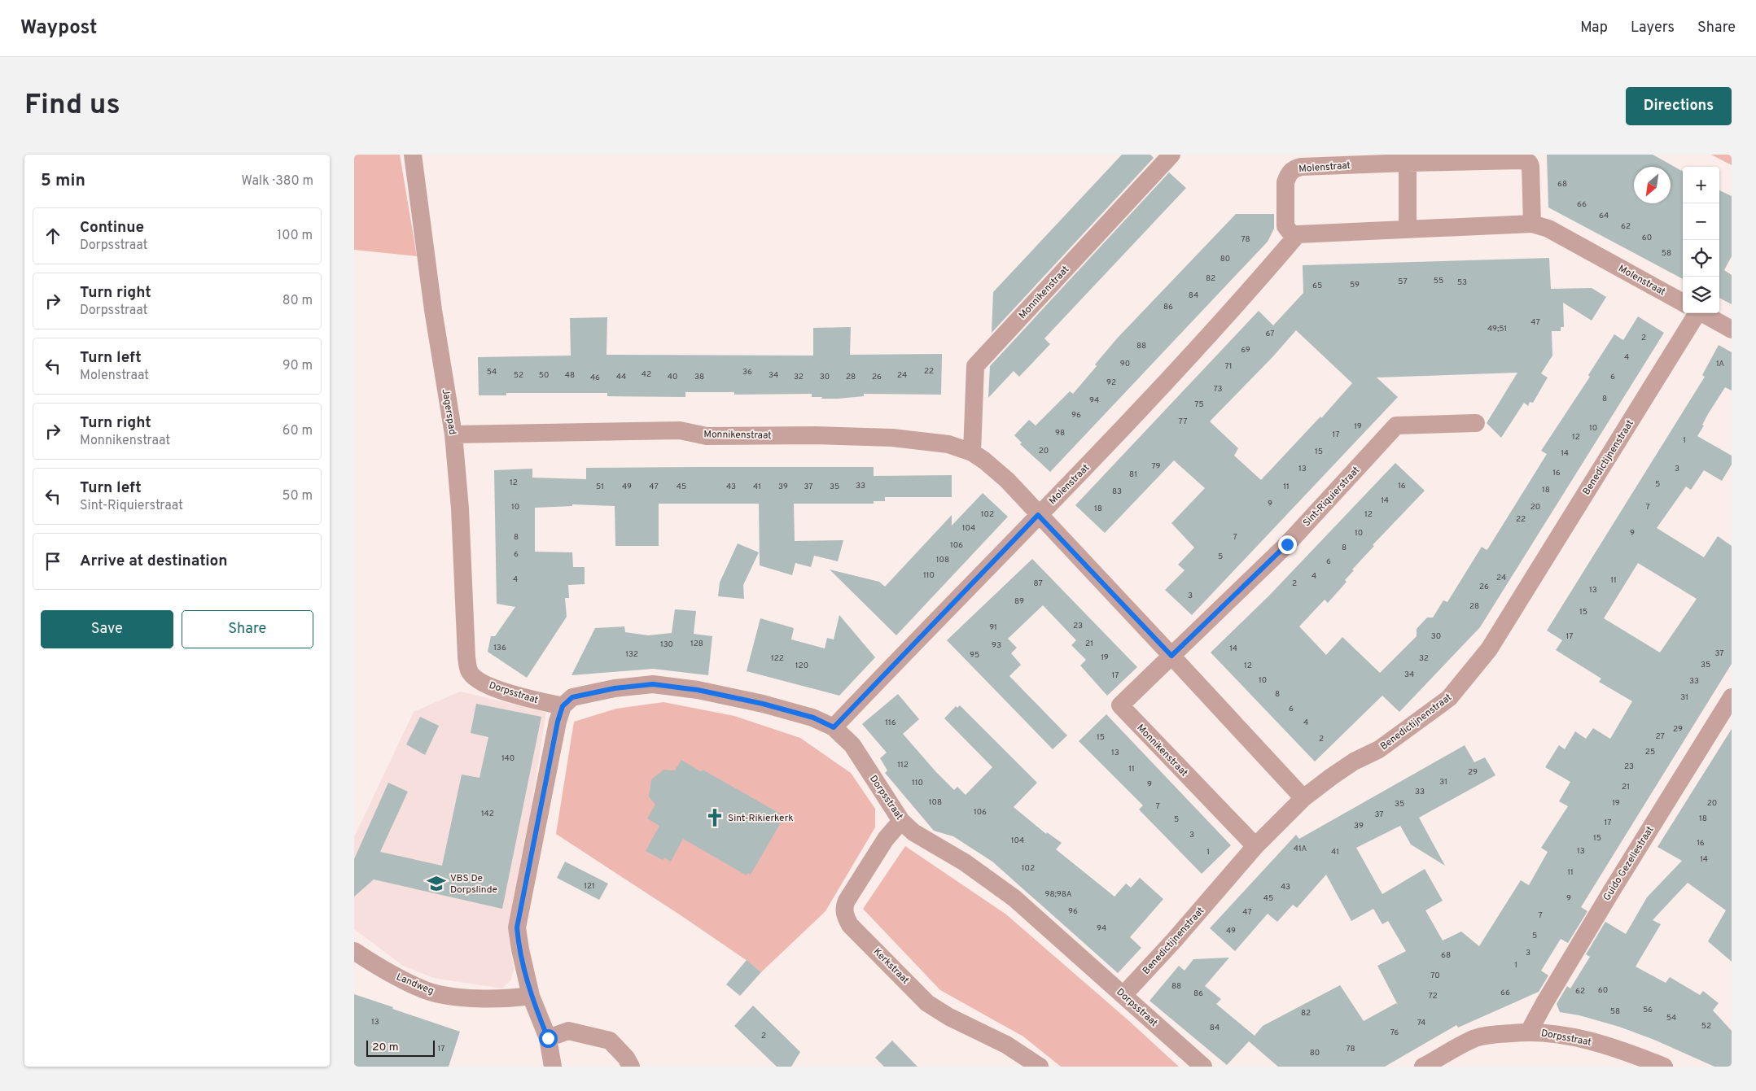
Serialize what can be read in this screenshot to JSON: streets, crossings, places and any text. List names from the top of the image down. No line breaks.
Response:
{"streets":{"street":["Molenstraat","Monnikenstraat","Jagerspad","Benedictijnenstraat","Sint-Riquierstraat","Dorpsstraat","Guido Gezellestraat","Kerkstraat","Landweg"]},"crossings":[["Molenstraat","Monnikenstraat"],["Molenstraat","Dorpsstraat"],["Monnikenstraat","Jagerspad"],["Monnikenstraat","Benedictijnenstraat"],["Monnikenstraat","Sint-Riquierstraat"],["Jagerspad","Dorpsstraat"],["Benedictijnenstraat","Dorpsstraat"],["Dorpsstraat","Guido Gezellestraat"],["Dorpsstraat","Kerkstraat"]],"places":{"church":["Sint-Rikierkerk"],"school or university":["VBS De Dorpslinde"]},"house_numbers":["68","66","64","62","60","78","58","80","82","55","57","53","59","65","84","86","47","49;51","67","2","88","69","4","90","1A","71","22","54","36","42","52","50","48","34","24","44","40","38","32","30","28","26","6","46","92","73","8","94","75","96","77","19","10","98","17","12","1","20","15","14","79","13","3","16","81","12","5","33","16","51","49","47","45","43","41","39","37","35","11","18","83","14","9","10","20","7","18","102","12","22","104","10","9","8","7","106","8","6","5","108","6","110","4","24","4","11","87","2","26","13","3","89","28","15","23","91","30","17","128","21","130","93","136","14","37","132","95","19","122","32","35","120","12","34","17","10","33","8","31","6","116","4","29","27","15","2","25","13","140","112","23","11","29","31","110","9","21","33","108","19","20","35","7","106","142","37","18","5","17","39","3","15","104","16","41A","13","1","41","14","102","11","121","43","98;98A","45","9","96","47","7","94","49","5","3","68","1","70","88","60","62","66","86","72","56","58","82","54","13","74","52","84","76","2","17","78","80"],"scale_bar":"20 m","north":"bottom left","page":{"header":"Waypost","nav":["Map","Layers","Share"],"buttons":["Directions",["Save","Share"]],"title":"Find us","heading":["5 min","Walk · 380 m"],"map_buttons":["+","−"],"list":[["Continue","Dorpsstraat","100 m"],["Turn right","Dorpsstraat","80 m"],["Turn left","Molenstraat","90 m"],["Turn right","Monnikenstraat","60 m"],["Turn left","Sint-Riquierstraat","50 m"],"Arrive at destination"],"scale":"20 m"}}
